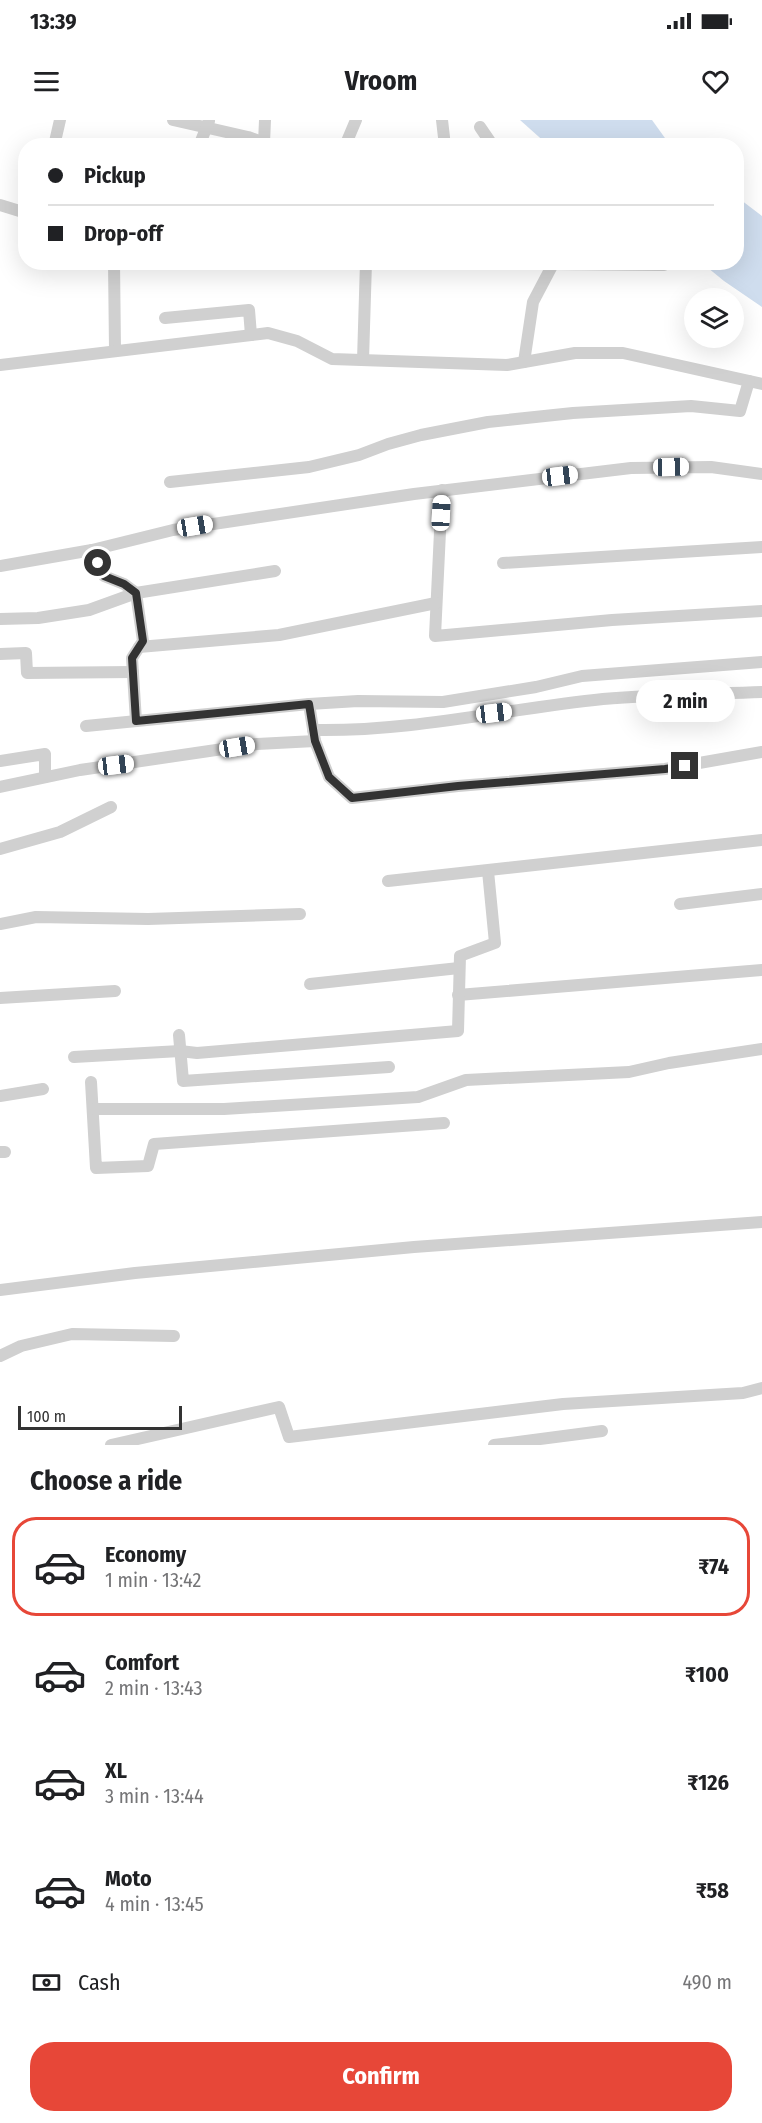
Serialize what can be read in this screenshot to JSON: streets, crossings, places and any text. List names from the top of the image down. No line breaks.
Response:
{"scale_bar":"100 m","page":{"status":"13:39","header":"Vroom","banner":["Pickup","Drop-off"],"bubble":"2 min","scale":"100 m","heading":"Choose a ride","list":[{"name":"Economy","note":"1 min · 13:42","value":"₹74"},{"name":"Comfort","note":"2 min · 13:43","value":"₹100"},{"name":"XL","note":"3 min · 13:44","value":"₹126"},{"name":"Moto","note":"4 min · 13:45","value":"₹58"}],"pay":["Cash","490 m"],"buttons":"Confirm"}}
